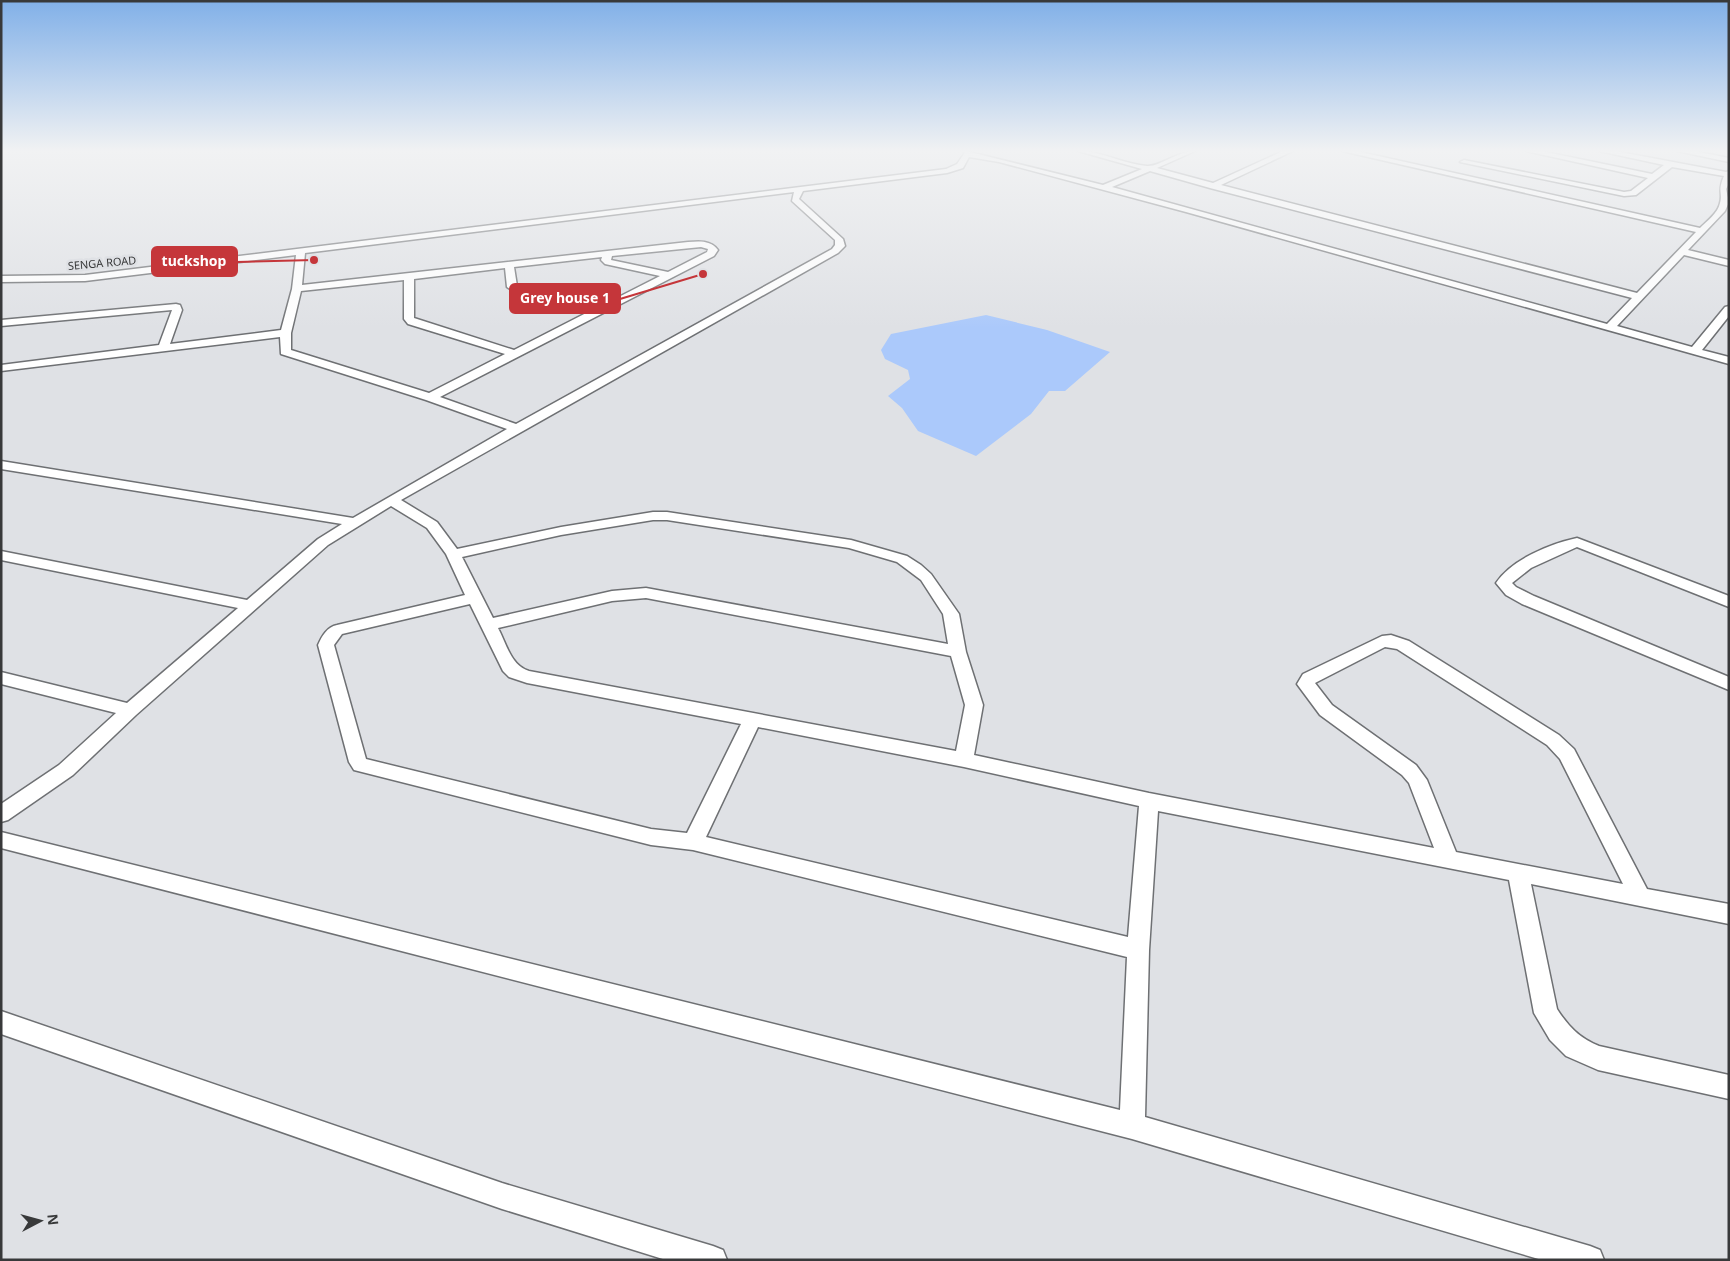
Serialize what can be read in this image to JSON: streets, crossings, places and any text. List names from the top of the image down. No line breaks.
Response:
{"streets":{"street":["SENGA ROAD"]},"places":["tuckshop","Grey house 1"],"north":"right"}
